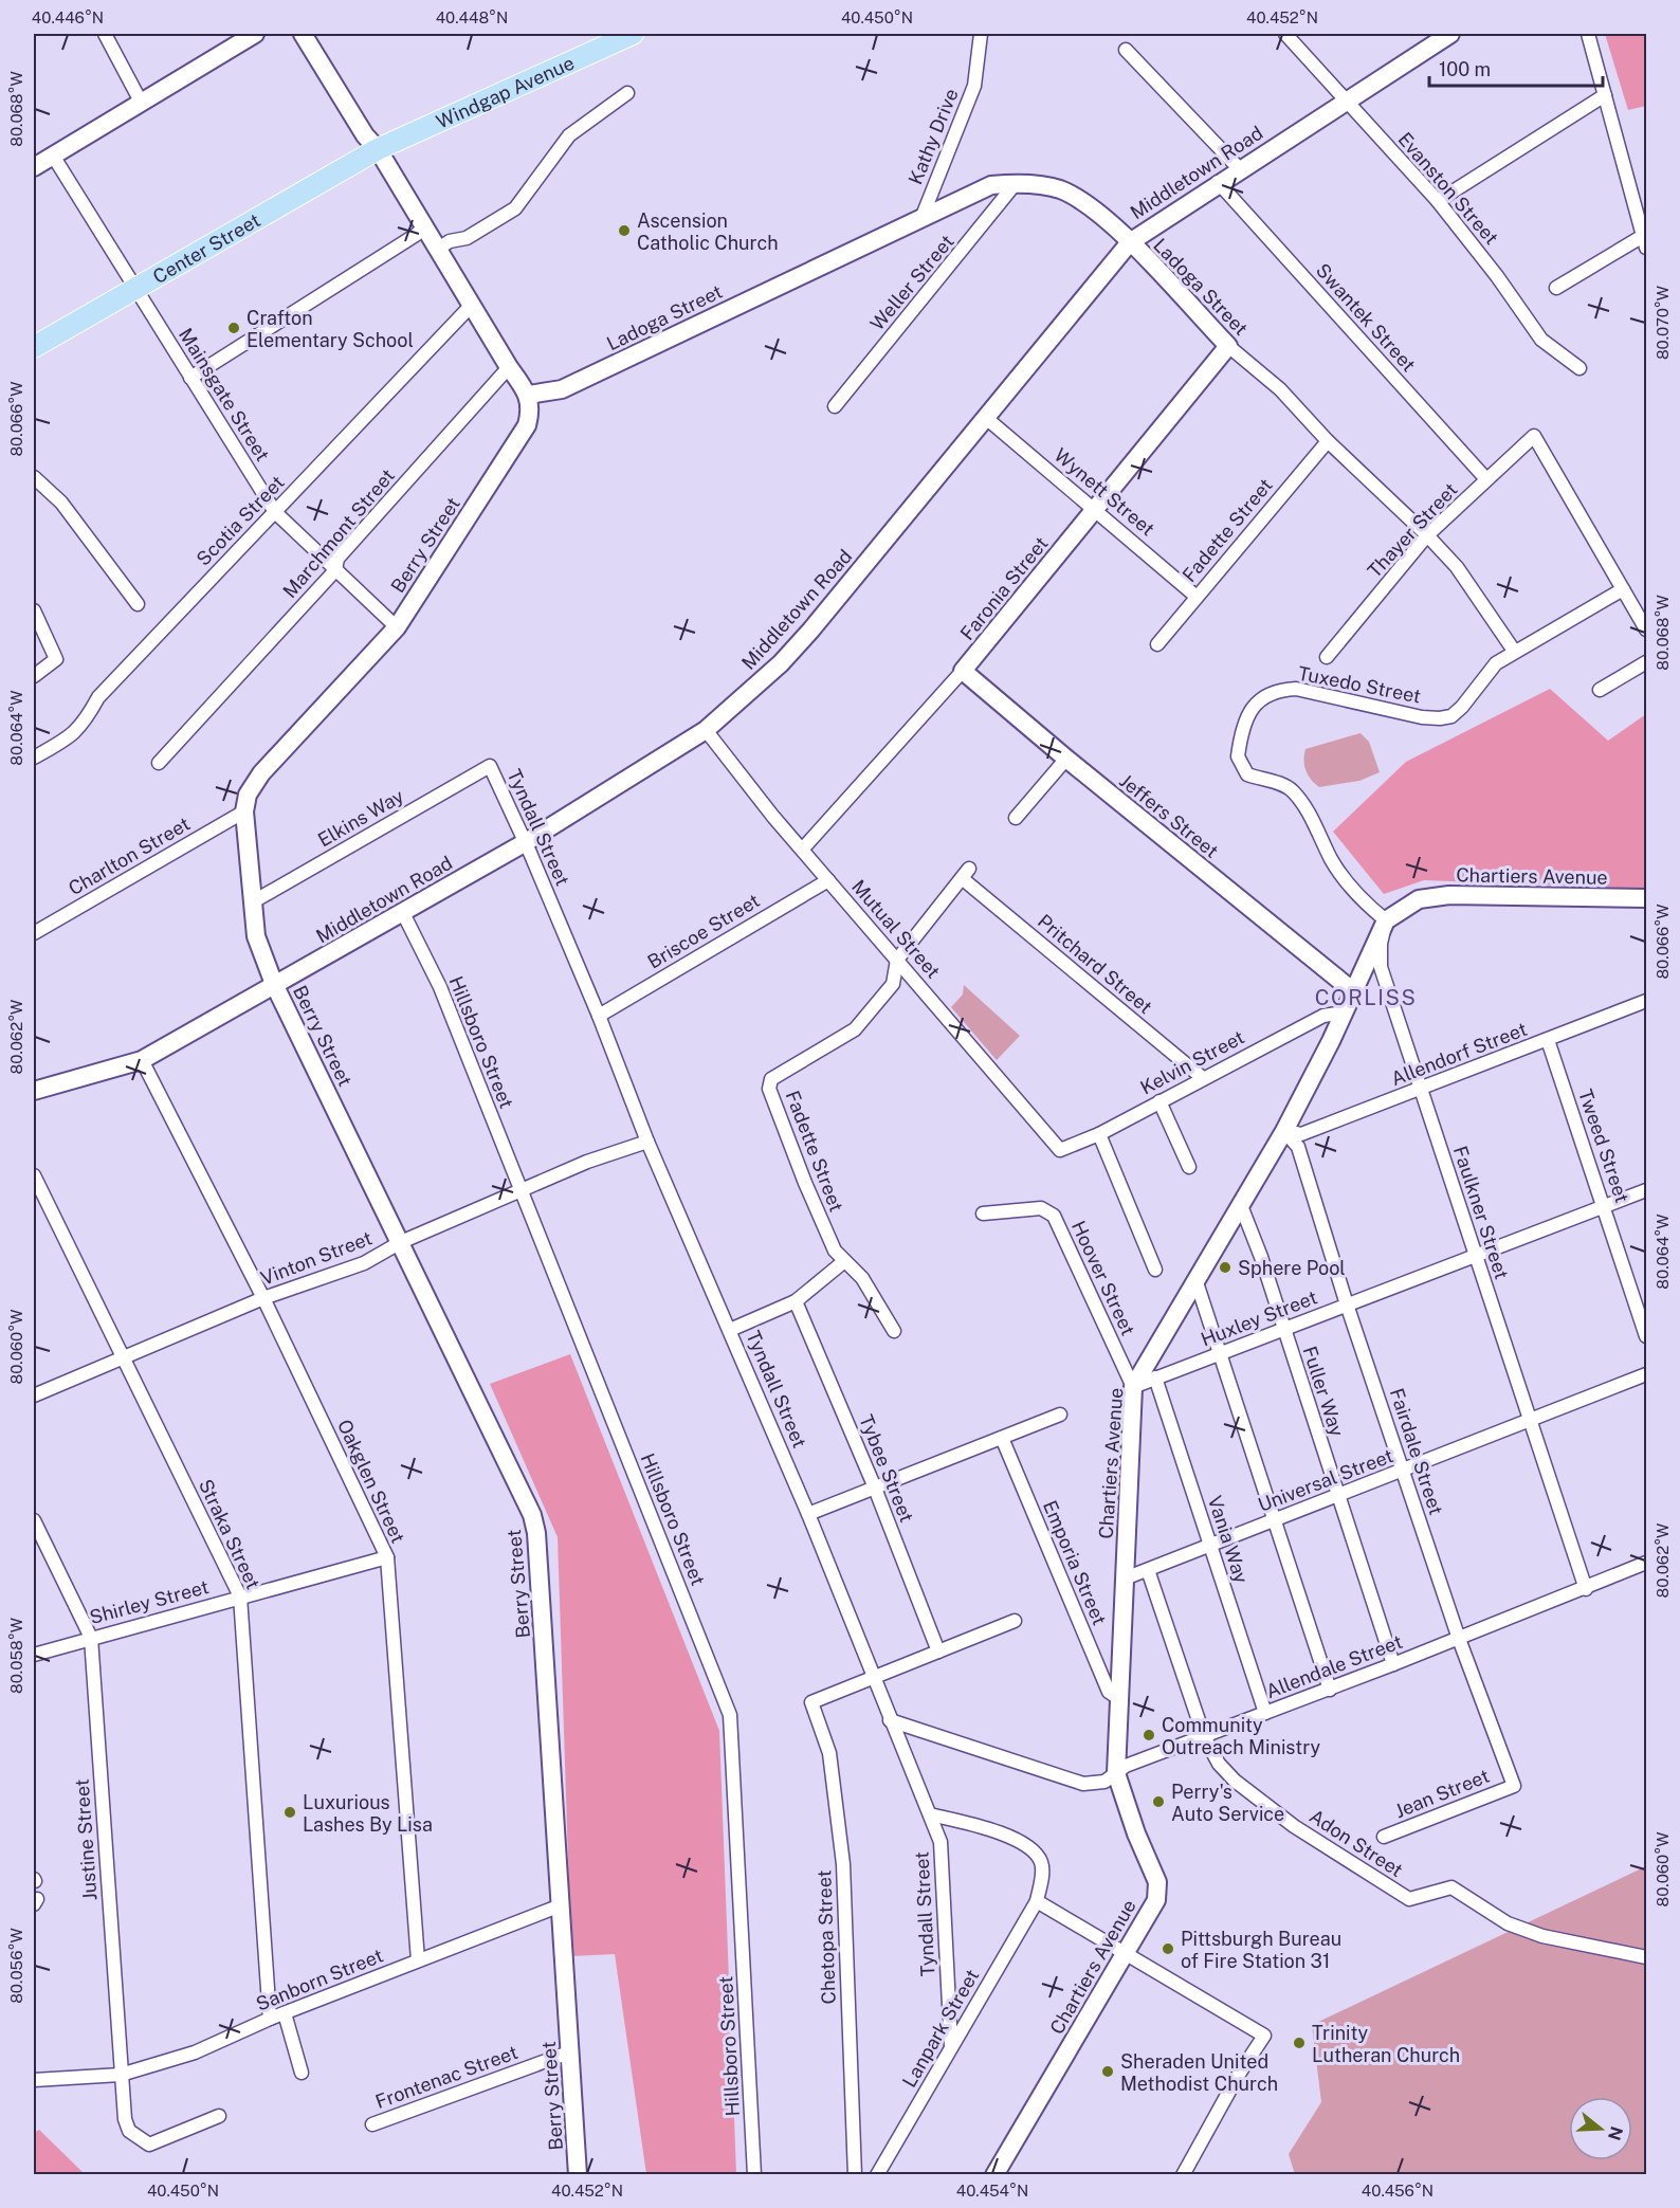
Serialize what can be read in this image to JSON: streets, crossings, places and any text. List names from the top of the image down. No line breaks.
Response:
{"streets":{"main road":["Windgap Avenue","Center Street"],"street":["Kathy Drive","Middletown Road","Evanston Street","Weller Street","Ladoga Street","Swantek Street","Mainsgate Street","Wynett Street","Scotia Street","Fadette Street","Thayer Street","Marchmont Street","Berry Street","Faronia Street","Tuxedo Street","Jeffers Street","Elkins Way","Tyndall Street","Charlton Street","Chartiers Avenue","Mutual Street","Briscoe Street","Pritchard Street","Hillsboro Street","Allendorf Street","Kelvin Street","Tweed Street","Faulkner Street","Vinton Street","Hoover Street","Huxley Street","Fuller Way","Fairdale Street","Tybee Street","Universal Street","Oakglen Street","Straka Street","Vania Way","Emporia Street","Shirley Street","Allendale Street","Jean Street","Justine Street","Adon Street","Chetopa Street","Sanborn Street","Lanpark Street","Frontenac Street"]},"crossings":[["Windgap Avenue","Center Street"],["Kathy Drive","Ladoga Street"],["Middletown Road","Evanston Street"],["Middletown Road","Ladoga Street"],["Middletown Road","Swantek Street"],["Middletown Road","Wynett Street"],["Middletown Road","Berry Street"],["Middletown Road","Tyndall Street"],["Middletown Road","Mutual Street"],["Middletown Road","Hillsboro Street"],["Middletown Road","Oakglen Street"],["Center Street","Mainsgate Street"],["Weller Street","Ladoga Street"],["Ladoga Street","Fadette Street"],["Ladoga Street","Thayer Street"],["Ladoga Street","Berry Street"],["Ladoga Street","Faronia Street"],["Ladoga Street","Tuxedo Street"],["Swantek Street","Thayer Street"],["Mainsgate Street","Scotia Street"],["Mainsgate Street","Marchmont Street"],["Mainsgate Street","Berry Street"],["Wynett Street","Fadette Street"],["Wynett Street","Faronia Street"],["Fadette Street","Mutual Street"],["Fadette Street","Pritchard Street"],["Thayer Street","Tuxedo Street"],["Berry Street","Elkins Way"],["Berry Street","Charlton Street"],["Berry Street","Vinton Street"],["Berry Street","Sanborn Street"],["Berry Street","Frontenac Street"],["Faronia Street","Jeffers Street"],["Faronia Street","Mutual Street"],["Tuxedo Street","Chartiers Avenue"],["Tuxedo Street","Faulkner Street"],["Jeffers Street","Chartiers Avenue"],["Elkins Way","Tyndall Street"],["Tyndall Street","Briscoe Street"],["Tyndall Street","Vinton Street"],["Tyndall Street","Allendale Street"],["Tyndall Street","Chetopa Street"],["Tyndall Street","Lanpark Street"],["Chartiers Avenue","Allendorf Street"],["Chartiers Avenue","Kelvin Street"],["Chartiers Avenue","Faulkner Street"],["Chartiers Avenue","Hoover Street"],["Chartiers Avenue","Huxley Street"],["Chartiers Avenue","Fuller Way"],["Chartiers Avenue","Fairdale Street"],["Chartiers Avenue","Universal Street"],["Chartiers Avenue","Emporia Street"],["Chartiers Avenue","Allendale Street"],["Mutual Street","Briscoe Street"],["Mutual Street","Kelvin Street"],["Pritchard Street","Kelvin Street"],["Hillsboro Street","Vinton Street"],["Allendorf Street","Tweed Street"],["Allendorf Street","Faulkner Street"],["Allendorf Street","Fairdale Street"],["Tweed Street","Huxley Street"],["Faulkner Street","Huxley Street"],["Faulkner Street","Universal Street"],["Faulkner Street","Allendale Street"],["Vinton Street","Oakglen Street"],["Vinton Street","Straka Street"],["Hoover Street","Huxley Street"],["Huxley Street","Fuller Way"],["Huxley Street","Fairdale Street"],["Huxley Street","Vania Way"],["Fuller Way","Universal Street"],["Fuller Way","Allendale Street"],["Fairdale Street","Universal Street"],["Fairdale Street","Allendale Street"],["Fairdale Street","Jean Street"],["Universal Street","Vania Way"],["Universal Street","Adon Street"],["Oakglen Street","Shirley Street"],["Oakglen Street","Sanborn Street"],["Straka Street","Shirley Street"],["Straka Street","Sanborn Street"],["Vania Way","Allendale Street"],["Shirley Street","Justine Street"],["Allendale Street","Adon Street"],["Justine Street","Sanborn Street"]],"districts":["CORLISS"],"places":["Ascension Catholic Church","Crafton Elementary School","Sphere Pool","Community Outreach Ministry","Perry's Auto Service","Luxurious Lashes By Lisa","Pittsburgh Bureau of Fire Station 31","Trinity Lutheran Church","Sheraden United Methodist Church"],"scale_bar":"100 m","north":"right","coordinates":["40.446°N","40.448°N","40.450°N","40.452°N","80.068°W","80.070°W","80.066°W","80.064°W","80.062°W","80.060°W","80.058°W","80.056°W","40.454°N","40.456°N"]}
